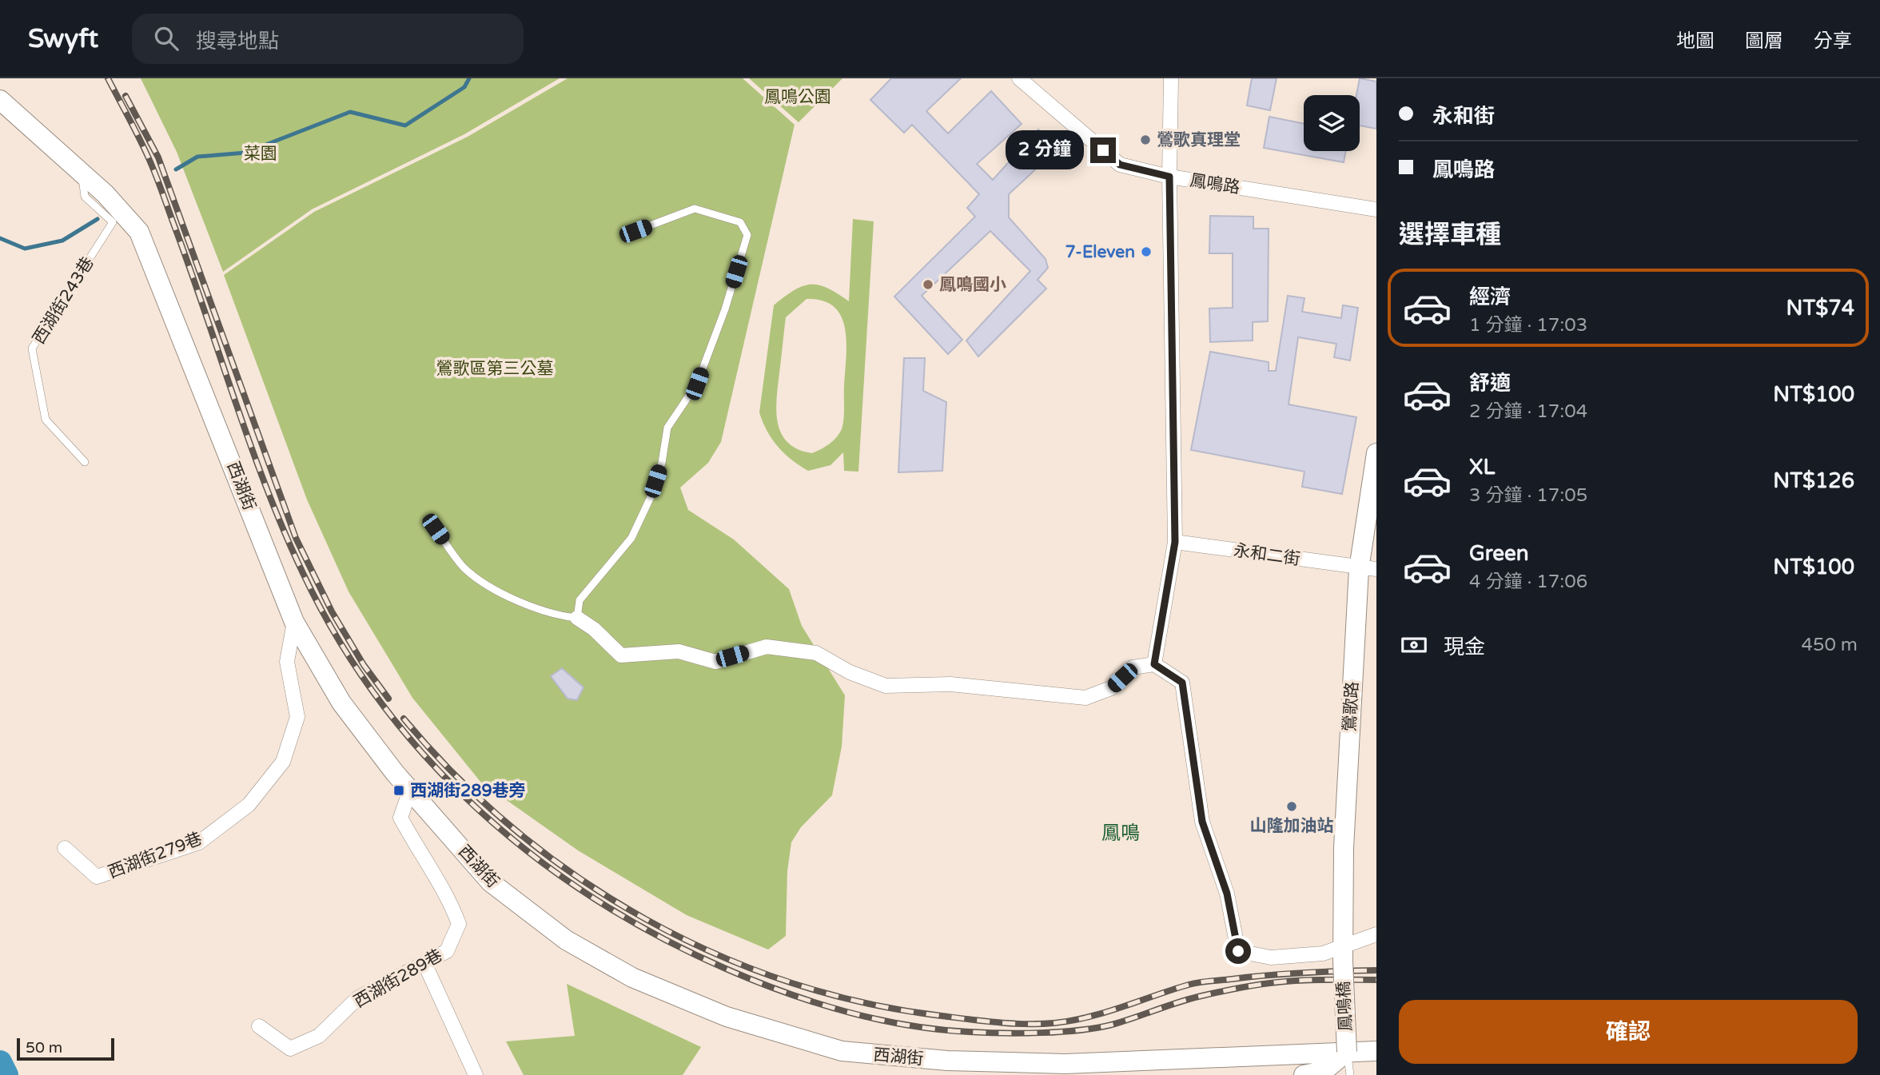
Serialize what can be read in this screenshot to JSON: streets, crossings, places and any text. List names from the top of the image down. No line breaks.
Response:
{"streets":{"street":["鳳鳴路","西湖街","永和二街","鶯歌路","西湖街279巷","西湖街289巷","鳳鳴橋"],"lane":["西湖街243巷"]},"crossings":[["西湖街243巷","西湖街"],["西湖街","西湖街279巷"],["西湖街","西湖街289巷"],["西湖街","鳳鳴橋"],["永和二街","鶯歌路"],["鶯歌路","鳳鳴橋"]],"districts":["鳳鳴"],"parks":["鳳鳴公園","菜園","鶯歌區第三公墓"],"places":{"other":["鶯歌真理堂","7-Eleven","鳳鳴國小","山隆加油站"],"transit":["西湖街289巷旁"]},"scale_bar":"50 m","page":{"header":"Swyft","search":"搜尋地點","nav":["地圖","圖層","分享"],"banner":["永和街","鳳鳴路"],"bubble":"2 分鐘","heading":"選擇車種","list":[{"name":"經濟","note":"1 分鐘 · 17:03","value":"NT$74"},{"name":"舒適","note":"2 分鐘 · 17:04","value":"NT$100"},{"name":"XL","note":"3 分鐘 · 17:05","value":"NT$126"},{"name":"Green","note":"4 分鐘 · 17:06","value":"NT$100"}],"pay":["現金","450 m"],"buttons":"確認","scale":"50 m"}}
